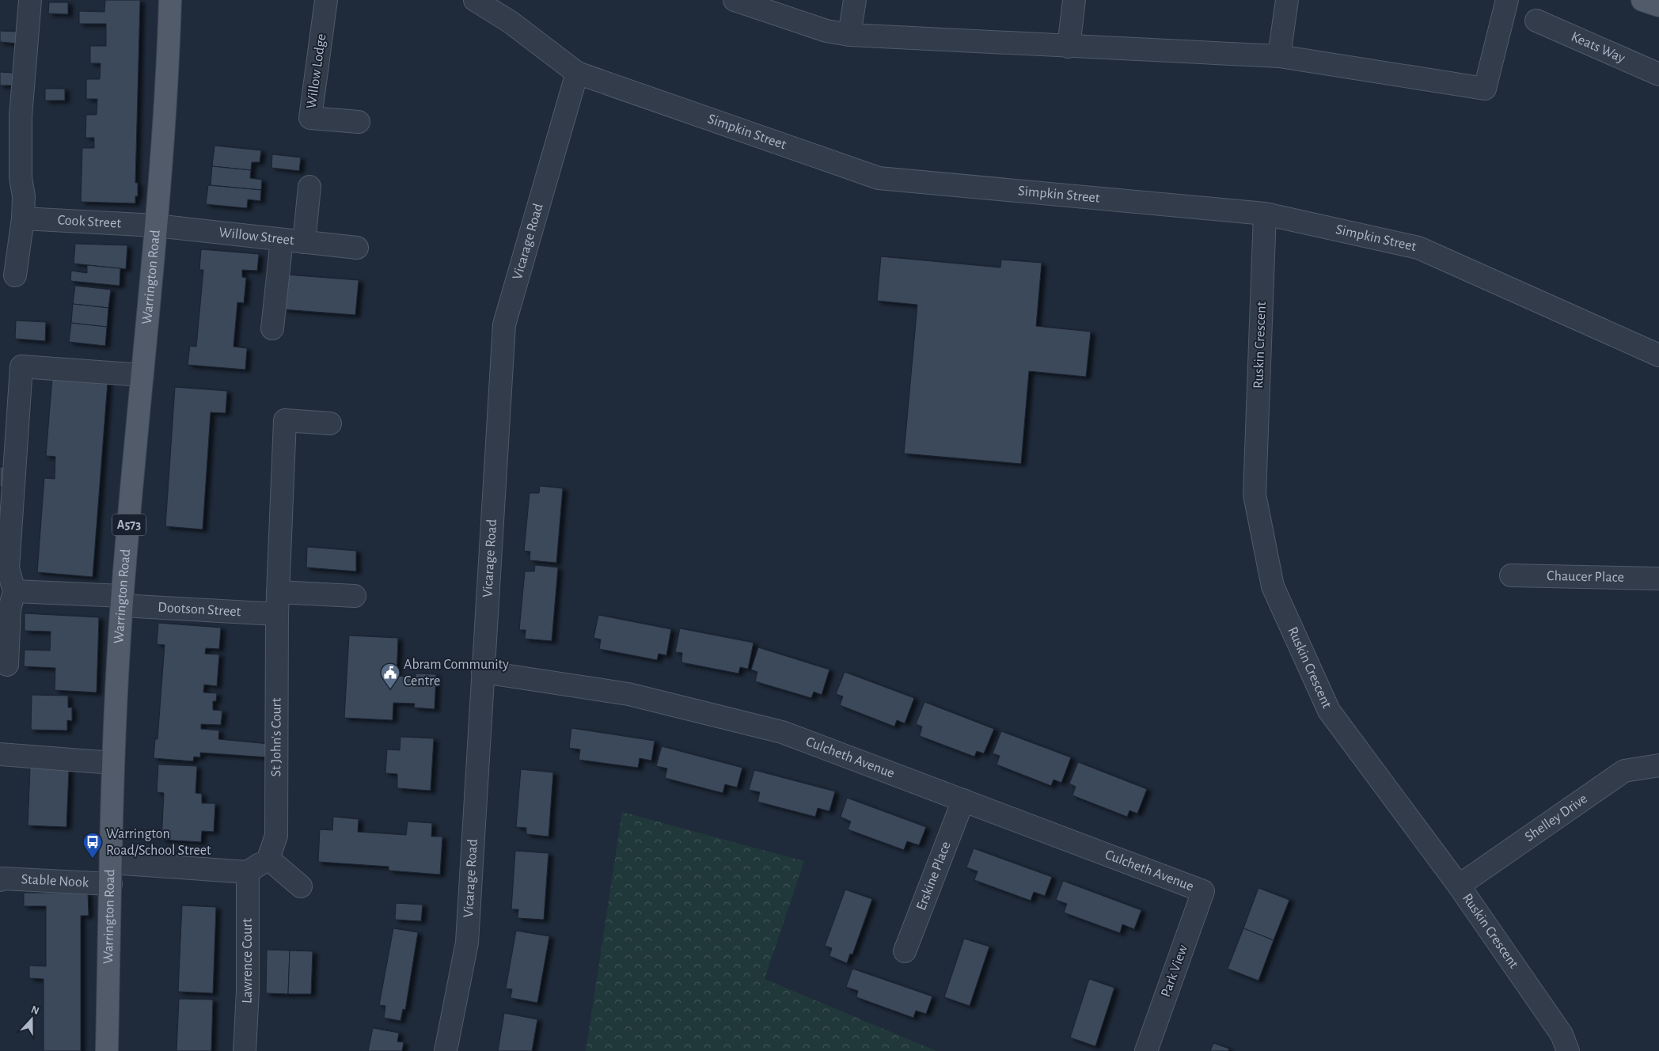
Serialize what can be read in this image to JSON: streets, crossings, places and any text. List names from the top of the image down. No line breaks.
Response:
{"streets":{"main road":["Warrington Road","A573"],"street":["Keats Way","Willow Lodge","Simpkin Street","Cook Street","Willow Street","Vicarage Road","Ruskin Crescent","Chaucer Place","Dootson Street","St John's Court","Culcheth Avenue","Shelley Drive","Erskine Place","Stable Nook","Lawrence Court","Park View"]},"crossings":[["Simpkin Street","Vicarage Road"],["Simpkin Street","Ruskin Crescent"],["Cook Street","Willow Street"],["Cook Street","Warrington Road"],["Willow Street","Warrington Road"],["Vicarage Road","Culcheth Avenue"],["Warrington Road","Dootson Street"],["Warrington Road","Stable Nook"],["Ruskin Crescent","Shelley Drive"],["Dootson Street","St John's Court"],["Culcheth Avenue","Erskine Place"],["Culcheth Avenue","Park View"]],"places":{"public building":["Abram Community Centre"],"bus stop":["Warrington Road/School Street"]},"north":"top"}
